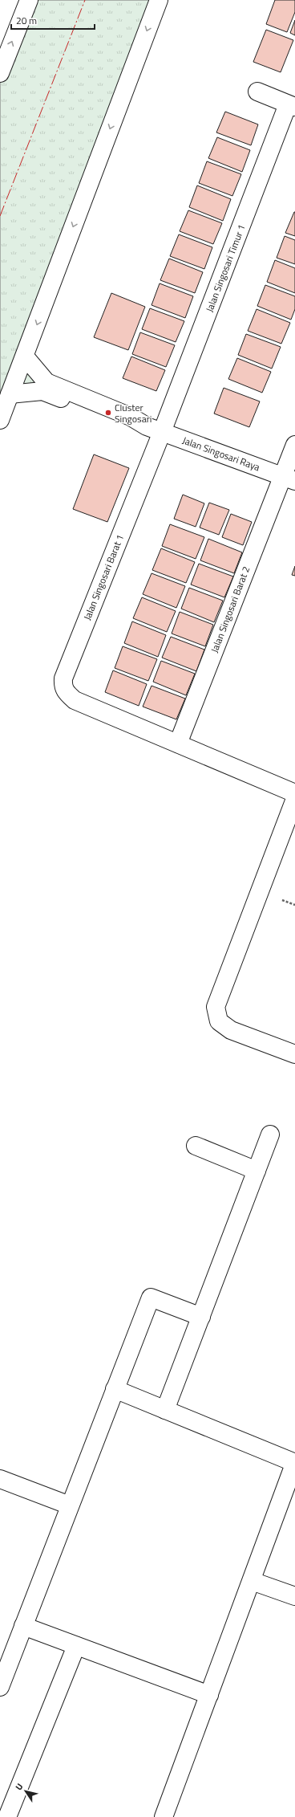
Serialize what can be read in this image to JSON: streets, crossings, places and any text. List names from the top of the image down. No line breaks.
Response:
{"streets":{"street":["Jalan Singosari Timur 1","Jalan Singosari Raya","Jalan Singosari Barat 1","Jalan Singosari Barat 2"]},"crossings":[["Jalan Singosari Timur 1","Jalan Singosari Raya"],["Jalan Singosari Timur 1","Jalan Singosari Barat 1"],["Jalan Singosari Raya","Jalan Singosari Barat 1"],["Jalan Singosari Raya","Jalan Singosari Barat 2"],["Jalan Singosari Barat 1","Jalan Singosari Barat 2"]],"places":["Cluster Singosari"],"scale_bar":"20 m","north":"top left"}
